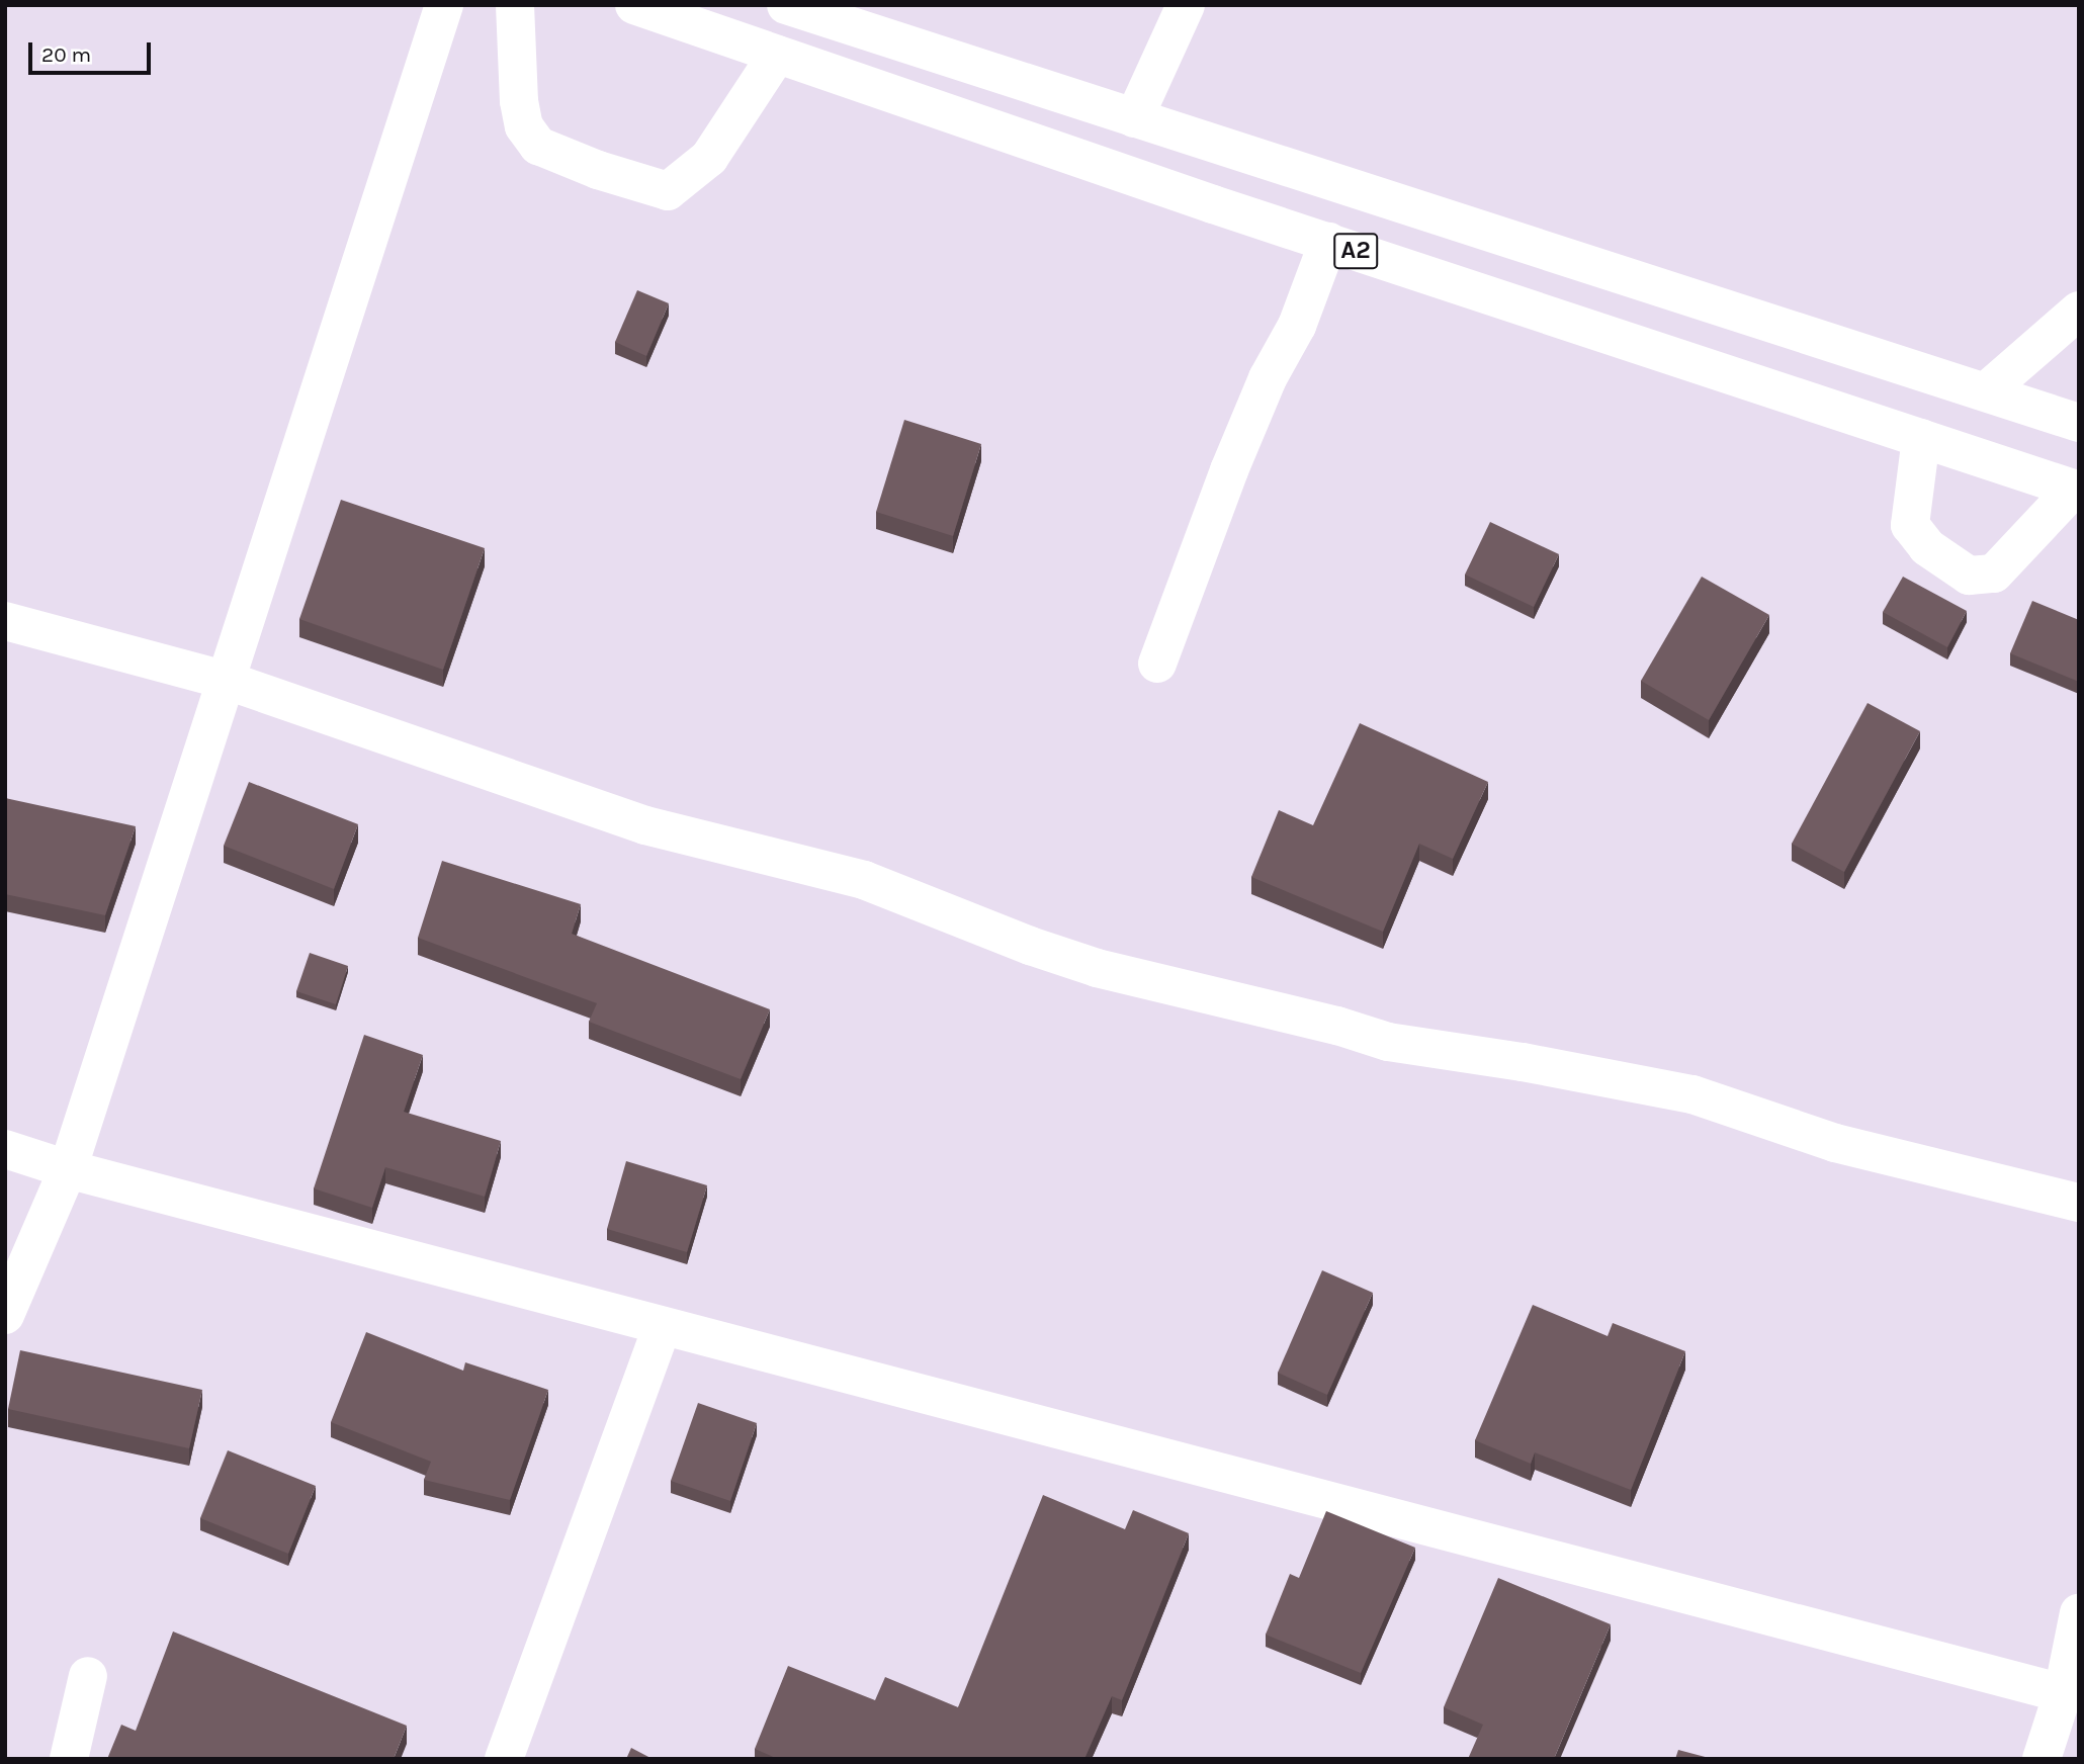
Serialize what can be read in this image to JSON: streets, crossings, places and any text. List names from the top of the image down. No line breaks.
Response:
{"streets":{"main road":["A2"]},"scale_bar":"20 m"}
